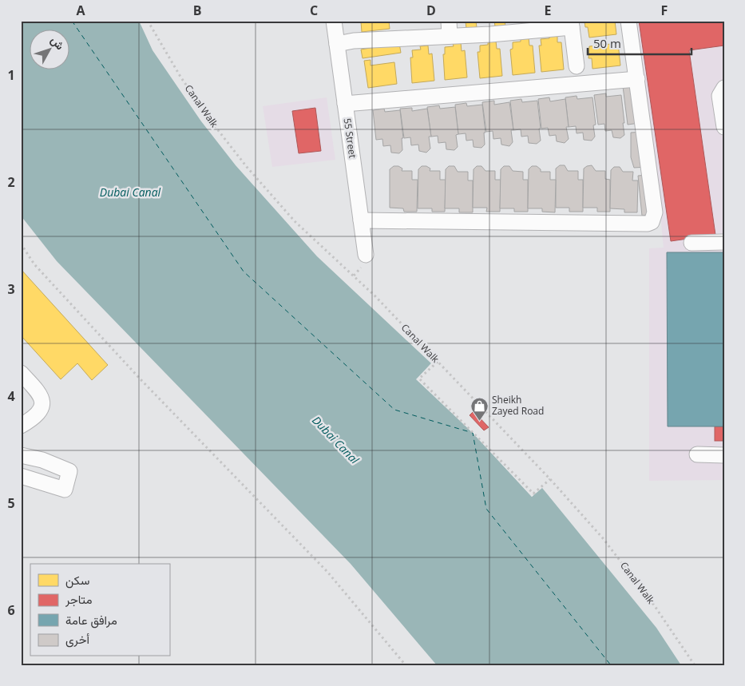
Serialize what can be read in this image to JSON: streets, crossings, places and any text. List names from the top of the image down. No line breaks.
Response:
{"streets":{"street":["55 Street"],"path":["Canal Walk"]},"water":["Dubai Canal"],"places":{"shop":["Sheikh Zayed Road"]},"legend":["سكن","متاجر","مرافق عامة","أخرى"],"scale_bar":"50 m","north":"top right","grid":{"columns":["A","B","C","D","E","F"],"rows":["1","2","3","4","5","6"]}}
